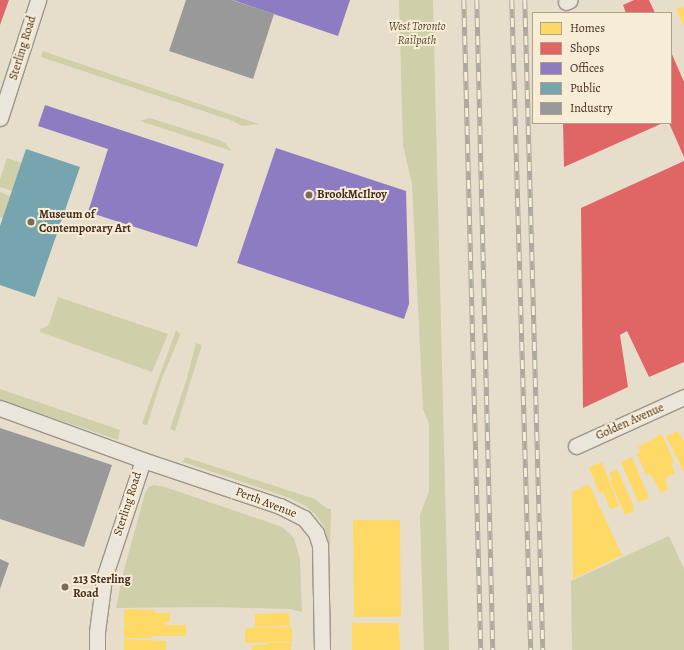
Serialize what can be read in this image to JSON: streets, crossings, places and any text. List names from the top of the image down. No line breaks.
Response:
{"streets":{"street":["Sterling Road","Golden Avenue","Perth Avenue"]},"crossings":[["Sterling Road","Perth Avenue"]],"parks":["West Toronto Railpath"],"places":["BrookMcIlroy","Museum of Contemporary Art","213 Sterling Road"],"legend":["Homes","Shops","Offices","Public","Industry"]}
